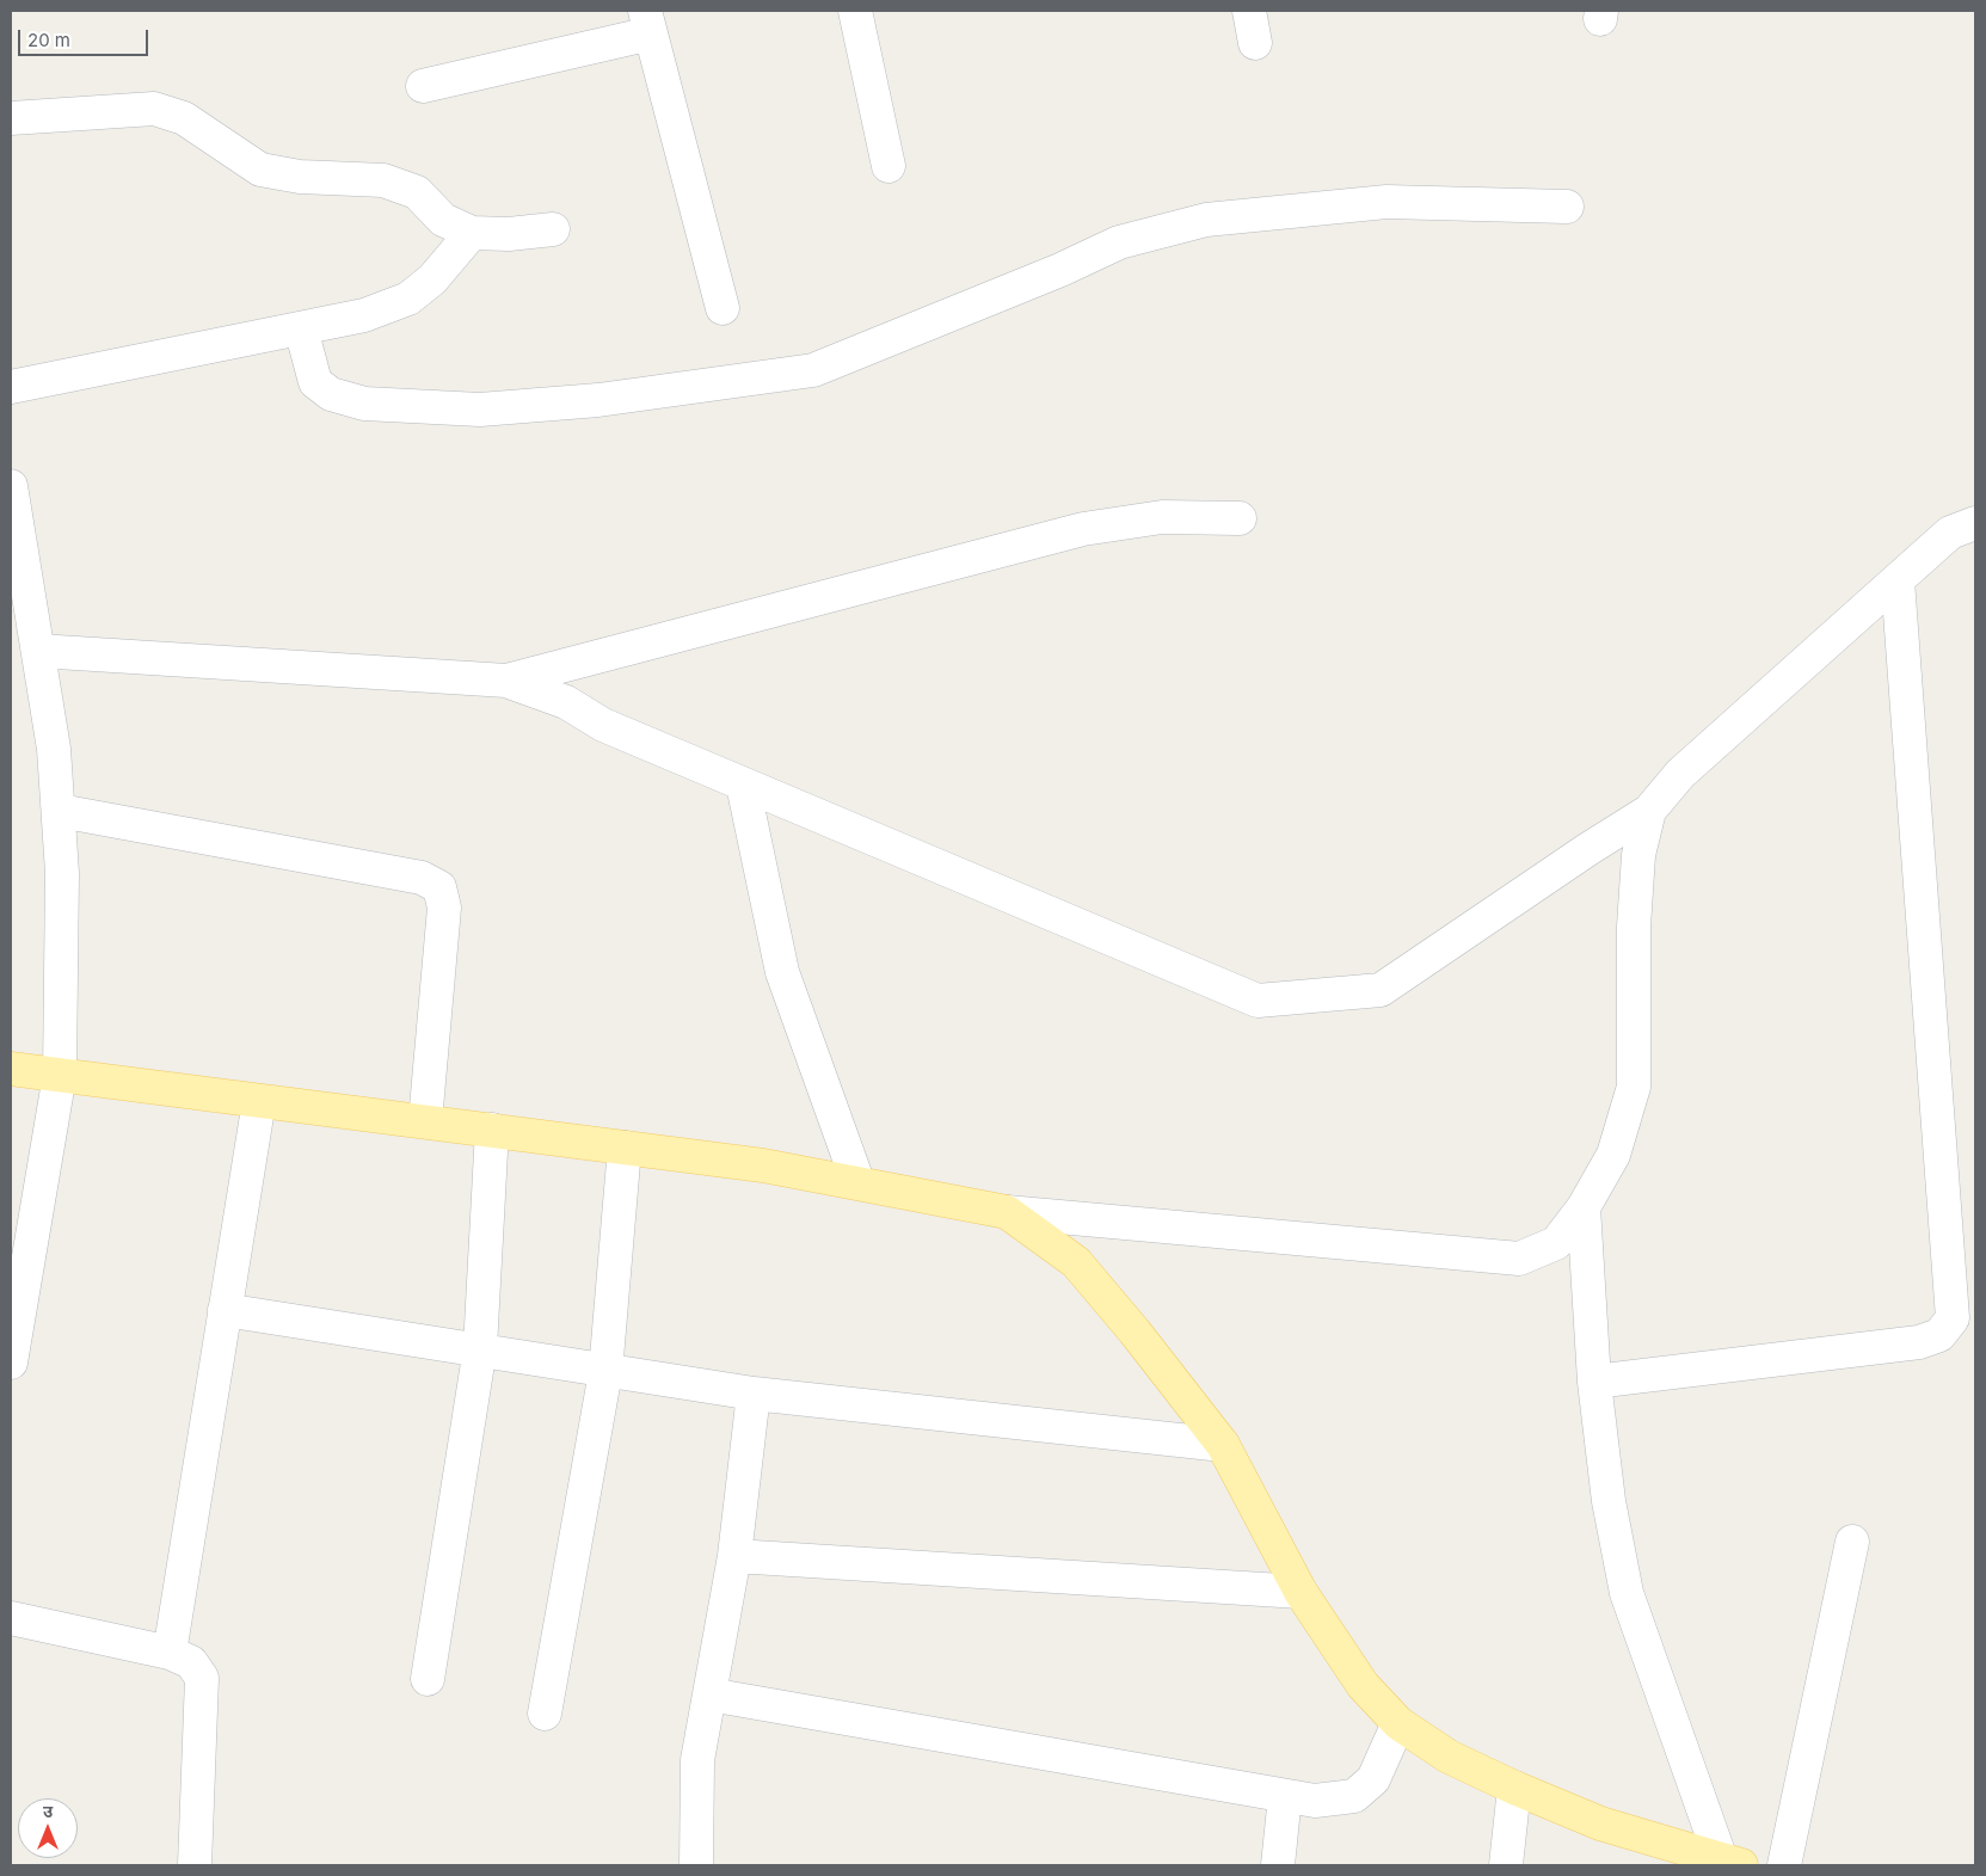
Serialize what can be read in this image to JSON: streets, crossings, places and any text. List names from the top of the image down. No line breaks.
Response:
{"scale_bar":"20 m","north":"top"}
